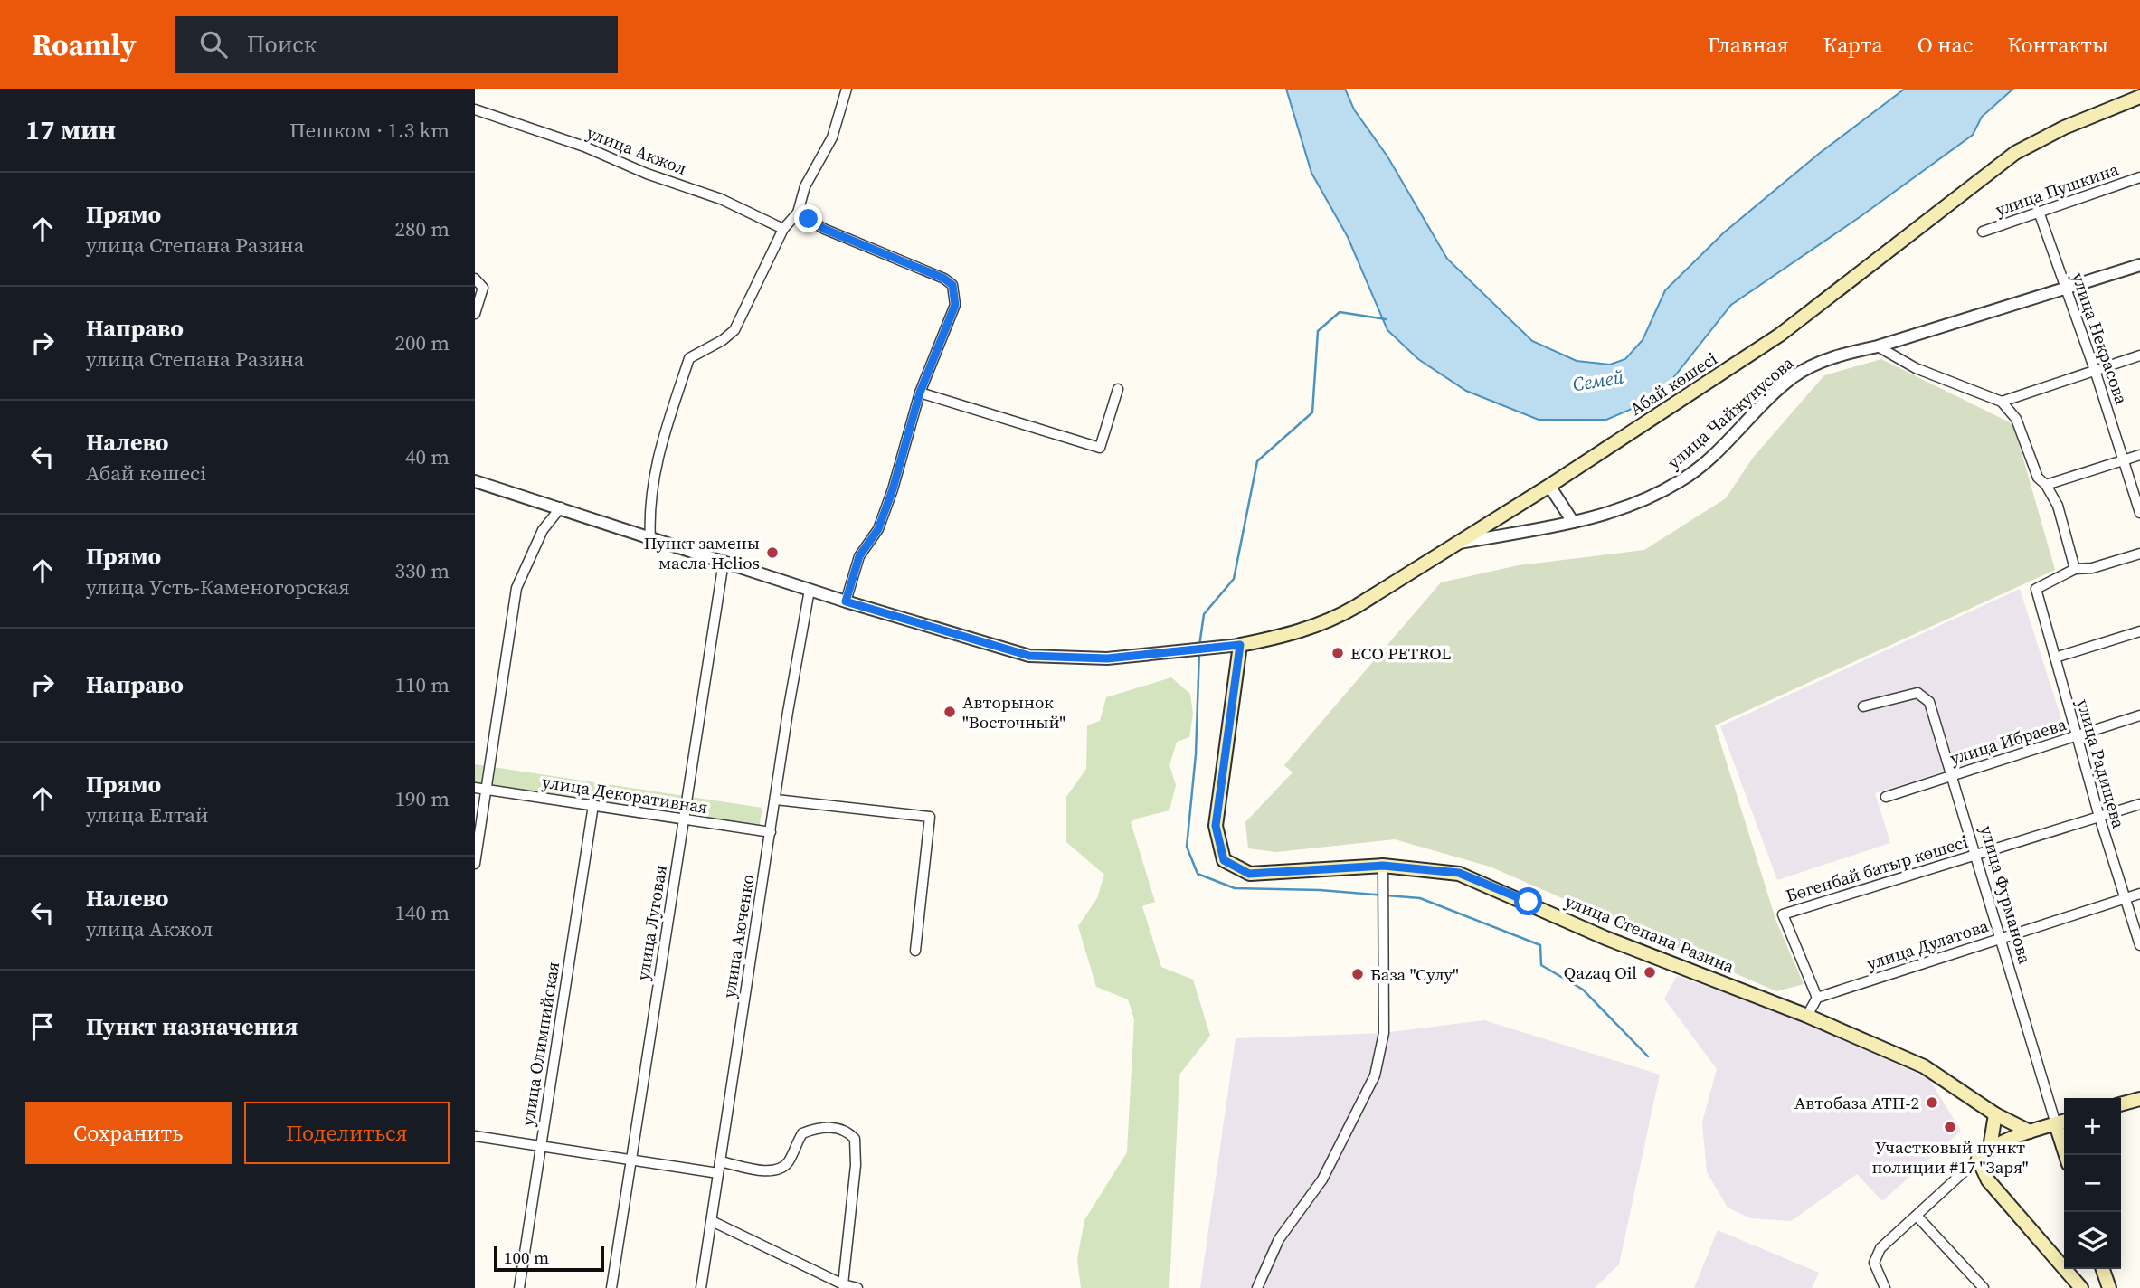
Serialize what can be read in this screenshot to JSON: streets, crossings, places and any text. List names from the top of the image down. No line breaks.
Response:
{"streets":{"main road":["Абай көшесі","улица Фурманова","улица Степана Разина"],"street":["улица Акжол","улица Пушкина","улица Некрасова","улица Чайжунусова","улица Ибраева","улица Радищева","улица Декоративная","Бөгенбай батыр көшесі","улица Луговая","улица Аюченко","улица Дулатова","улица Олимпийская"]},"crossings":[["улица Пушкина","улица Некрасова"],["улица Некрасова","улица Чайжунусова"],["Абай көшесі","улица Чайжунусова"],["Абай көшесі","улица Луговая"],["Абай көшесі","улица Степана Разина"],["Абай көшесі","улица Аюченко"],["улица Ибраева","улица Радищева"],["улица Ибраева","улица Фурманова"],["улица Радищева","Бөгенбай батыр көшесі"],["улица Радищева","улица Дулатова"],["улица Декоративная","улица Луговая"],["улица Декоративная","улица Аюченко"],["улица Декоративная","улица Олимпийская"],["Бөгенбай батыр көшесі","улица Фурманова"],["Бөгенбай батыр көшесі","улица Дулатова"],["улица Фурманова","улица Дулатова"]],"water":["Семей"],"places":["Пункт замены масла Helios","ECO PETROL","Авторынок \"Восточный\"","Qazaq Oil","База \"Сулу\"","Автобаза АТП-2","Участковый пункт полиции #17 \"Заря\""],"scale_bar":"100 m","page":{"header":"Roamly","search":"Поиск","nav":["Главная","Карта","О нас","Контакты"],"heading":["17 мин","Пешком · 1.3 km"],"list":[["Прямо","улица Степана Разина","280 m"],["Направо","улица Степана Разина","200 m"],["Налево","Абай көшесі","40 m"],["Прямо","улица Усть-Каменогорская","330 m"],["Направо","110 m"],["Прямо","улица Елтай","190 m"],["Налево","улица Акжол","140 m"],"Пункт назначения"],"buttons":["Сохранить","Поделиться"],"map_buttons":["+","−"],"scale":"100 m"}}
